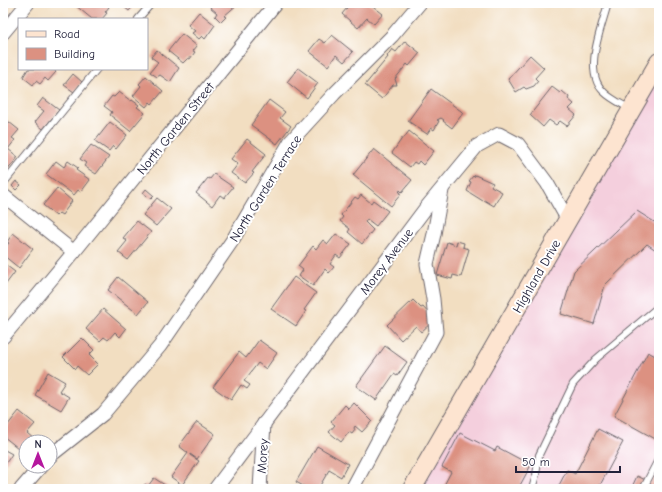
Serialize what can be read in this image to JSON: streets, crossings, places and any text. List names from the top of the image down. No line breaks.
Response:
{"streets":{"street":["North Garden Street","North Garden Terrace","Morey Avenue","Highland Drive","Morey"]},"crossings":[["Morey Avenue","Highland Drive"],["Morey Avenue","Morey"]],"legend":["Road","Building"],"scale_bar":"50 m","north":"top"}
